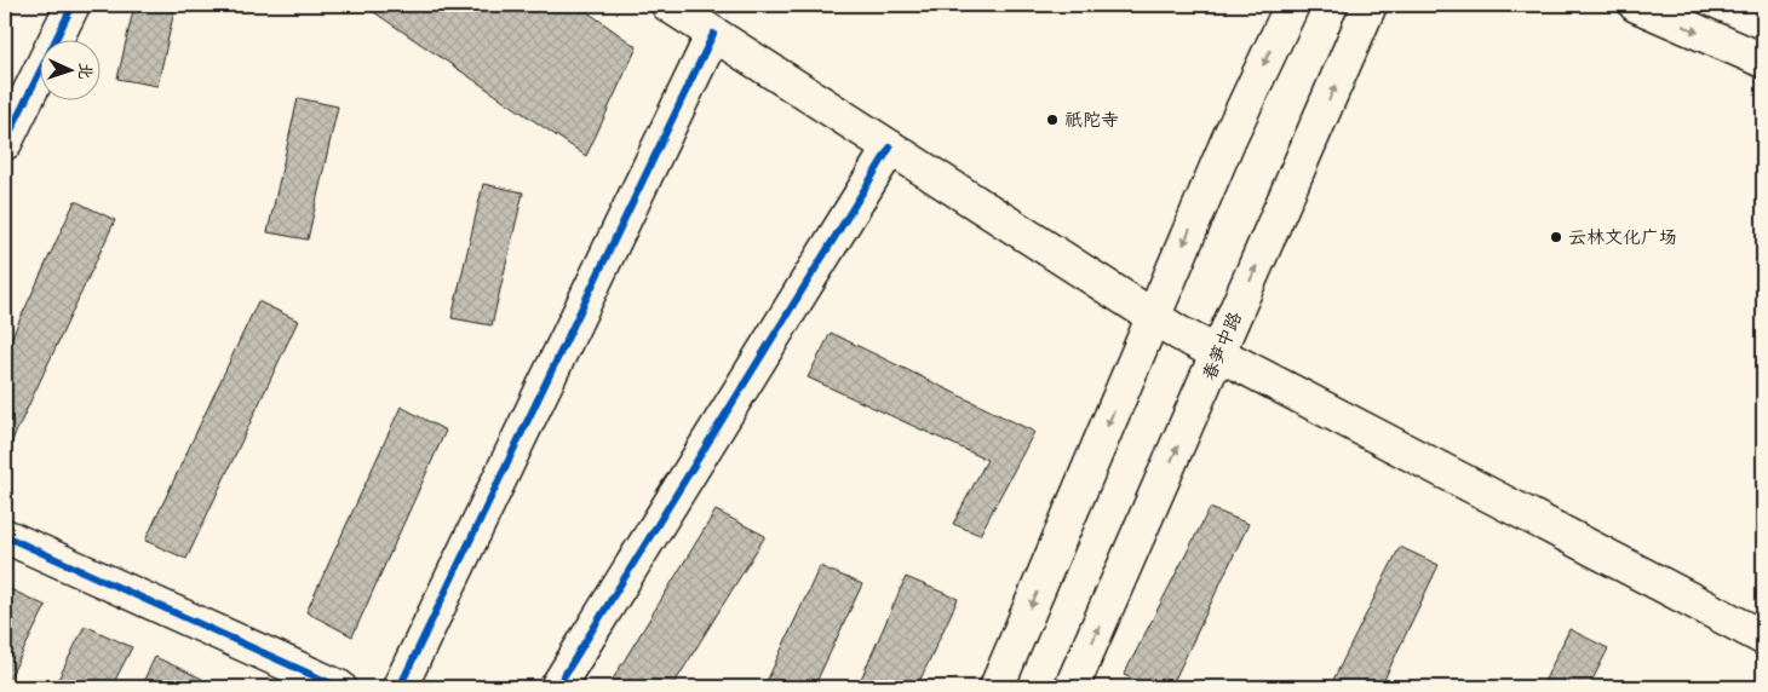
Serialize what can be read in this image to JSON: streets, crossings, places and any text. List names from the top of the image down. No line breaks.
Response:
{"streets":{"street":["春笋中路"]},"places":["祇陀寺","云林文化广场"],"north":"right"}
